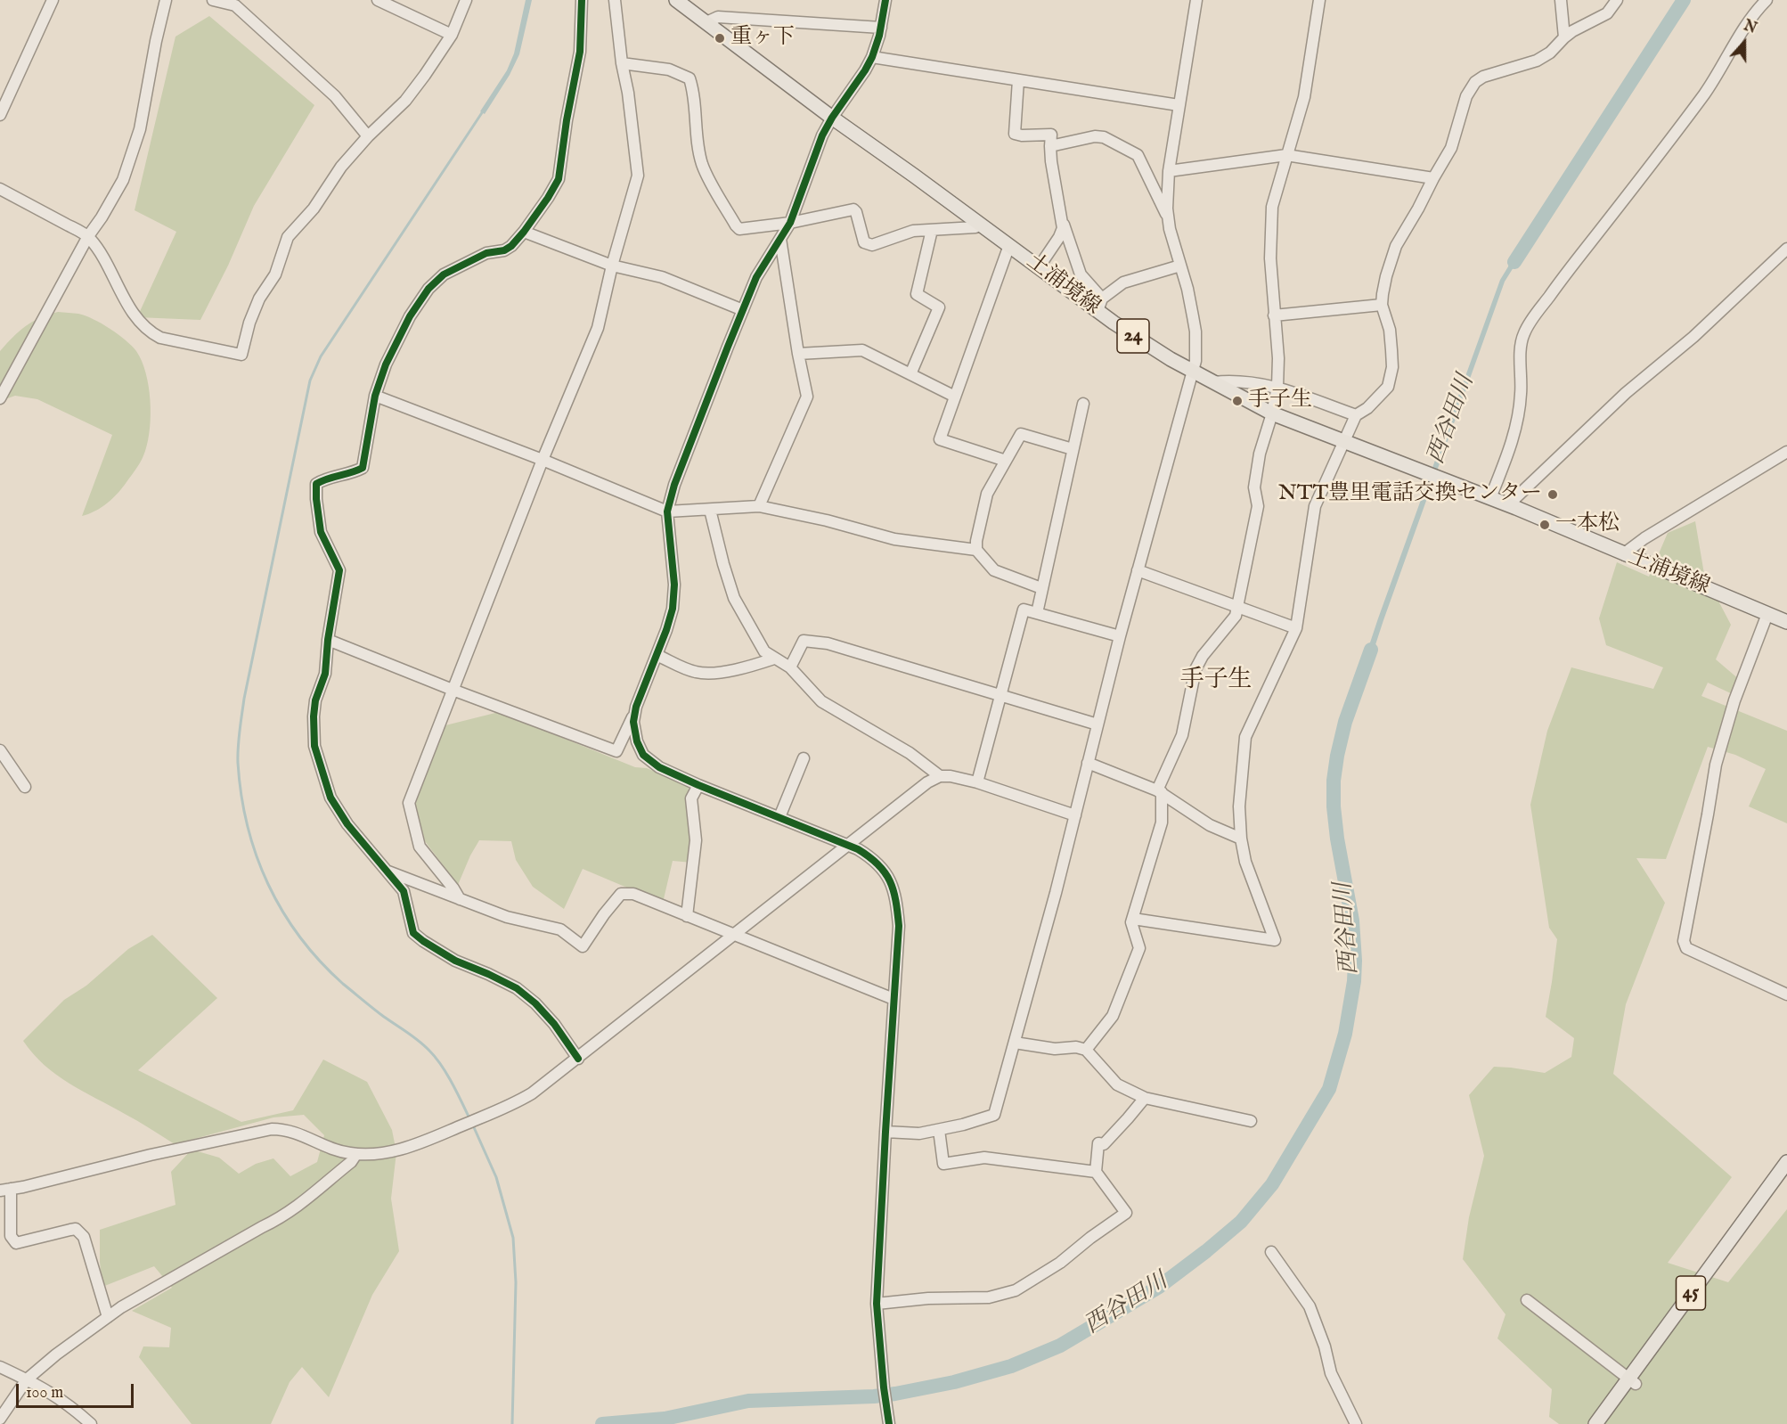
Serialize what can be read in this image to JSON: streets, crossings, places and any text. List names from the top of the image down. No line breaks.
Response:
{"streets":{"main road":["土浦境線","24","45"]},"districts":["手子生"],"water":["西谷田川"],"places":["重ヶ下","手子生","NTT豊里電話交換センター","一本松"],"scale_bar":"100 m","north":"top"}
